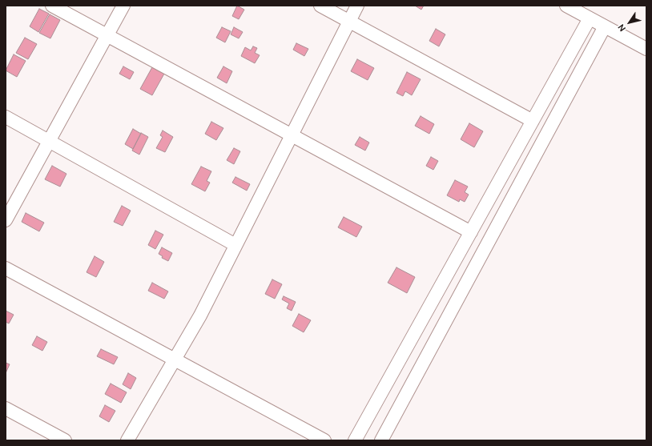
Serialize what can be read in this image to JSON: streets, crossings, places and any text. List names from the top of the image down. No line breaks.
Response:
{"north":"bottom left"}
